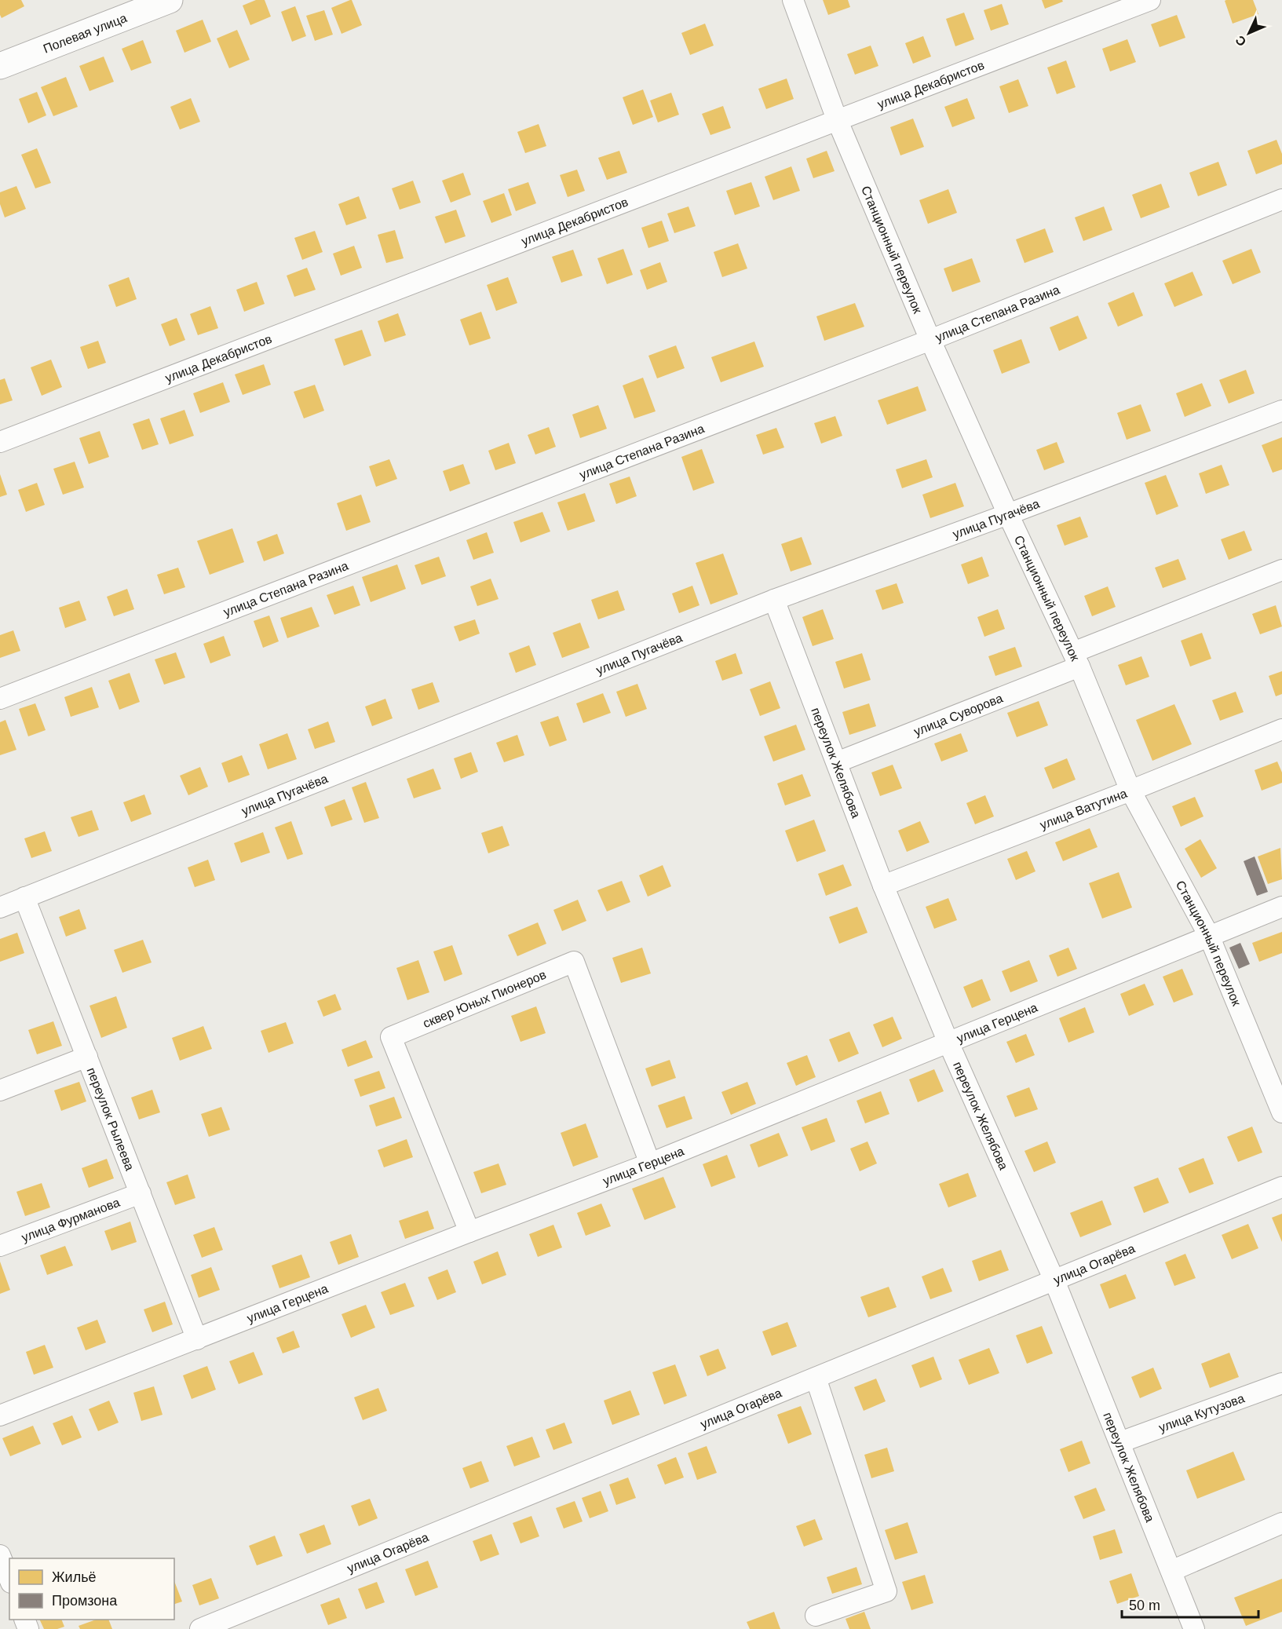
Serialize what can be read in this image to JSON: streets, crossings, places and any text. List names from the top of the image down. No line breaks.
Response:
{"streets":{"street":["Полевая улица","улица Декабристов","Станционный переулок","улица Степана Разина","улица Пугачёва","улица Суворова","переулок Желябова","улица Ватутина","сквер Юных Пионеров","улица Герцена","переулок Рылеева","улица Фурманова","улица Огарёва","улица Кутузова"]},"crossings":[["улица Декабристов","Станционный переулок"],["Станционный переулок","улица Степана Разина"],["Станционный переулок","улица Пугачёва"],["Станционный переулок","улица Суворова"],["Станционный переулок","улица Ватутина"],["Станционный переулок","улица Герцена"],["улица Пугачёва","переулок Желябова"],["улица Пугачёва","переулок Рылеева"],["улица Суворова","переулок Желябова"],["переулок Желябова","улица Ватутина"],["переулок Желябова","улица Герцена"],["переулок Желябова","улица Огарёва"],["переулок Желябова","улица Кутузова"],["сквер Юных Пионеров","улица Герцена"],["улица Герцена","переулок Рылеева"],["переулок Рылеева","улица Фурманова"]],"legend":["Жильё","Промзона"],"scale_bar":"50 m","north":"bottom left"}
